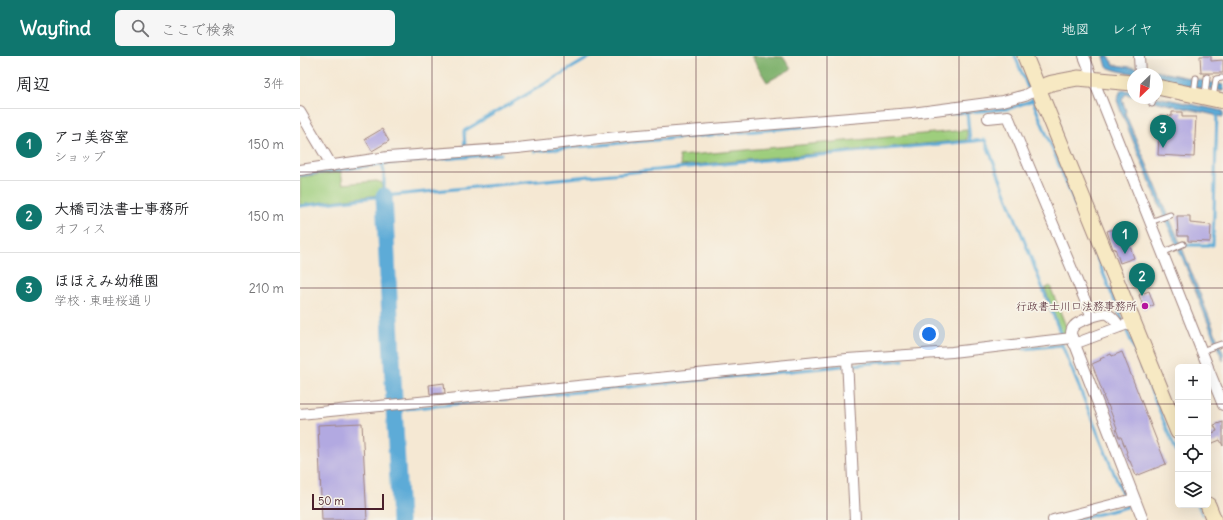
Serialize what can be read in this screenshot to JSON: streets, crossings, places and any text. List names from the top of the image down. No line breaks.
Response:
{"places":["行政書士川口法務事務所"],"scale_bar":"50 m","north":"bottom left","page":{"header":"Wayfind","search":"ここで検索","nav":["地図","レイヤ","共有"],"heading":["周辺","3件"],"list":[{"mark":"1","name":"アコ美容室","note":"ショップ","value":"150 m"},{"mark":"2","name":"大橋司法書士事務所","note":"オフィス","value":"150 m"},{"mark":"3","name":"ほほえみ幼稚園","note":"学校 · 東畦桜通り","value":"210 m"}],"pins":["3","1","2"],"map_buttons":["+","−"],"scale":"50 m"}}
